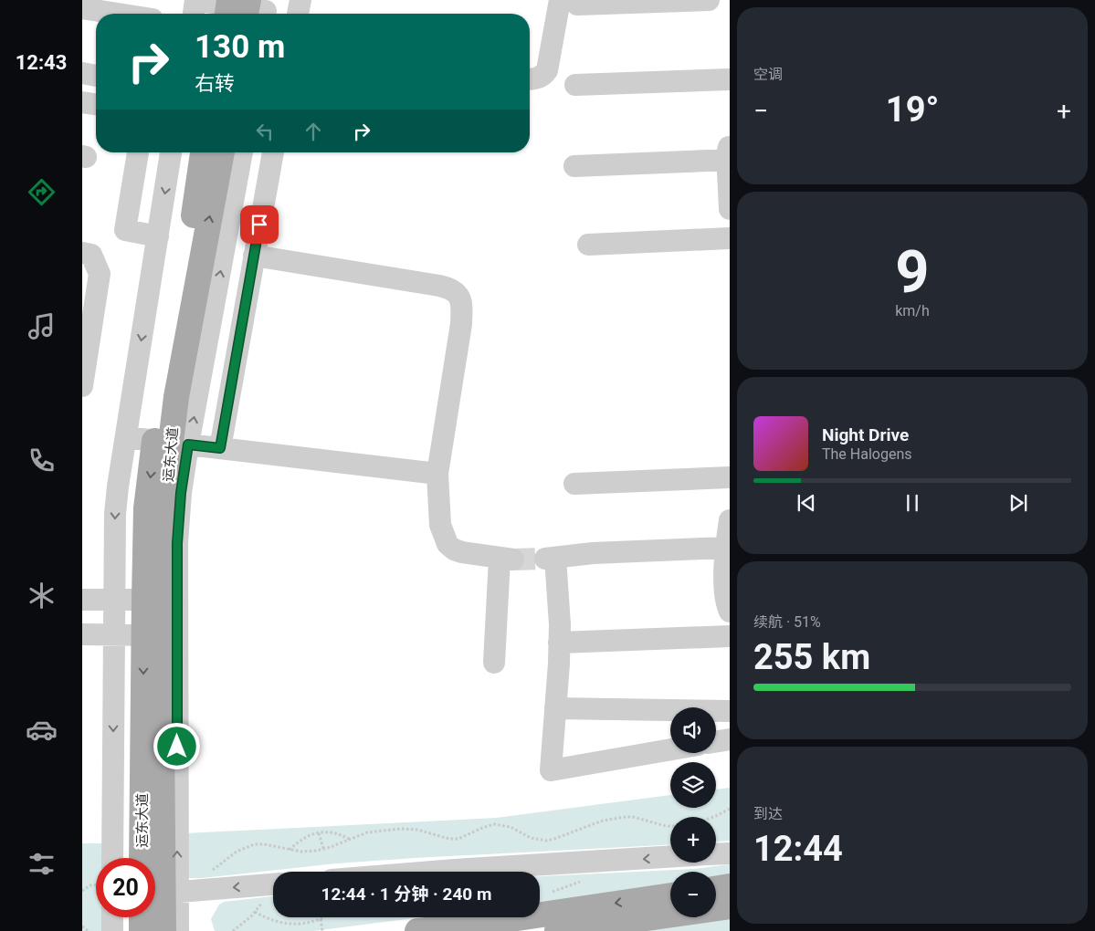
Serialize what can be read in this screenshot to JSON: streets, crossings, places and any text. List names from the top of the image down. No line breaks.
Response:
{"streets":{"main road":["运东大道"]},"page":{"tabs":"12:43","tile":["空调",["9","km/h"],["续航 · 51%","255 km"],["到达","12:44"]],"turn":["130 m","右转"],"heat":["−","19°","+"],"song":["Night Drive","The Halogens"],"map_buttons":["+","−"],"limit":"20","trip":"12:44 · 1 分钟 · 240 m"}}
